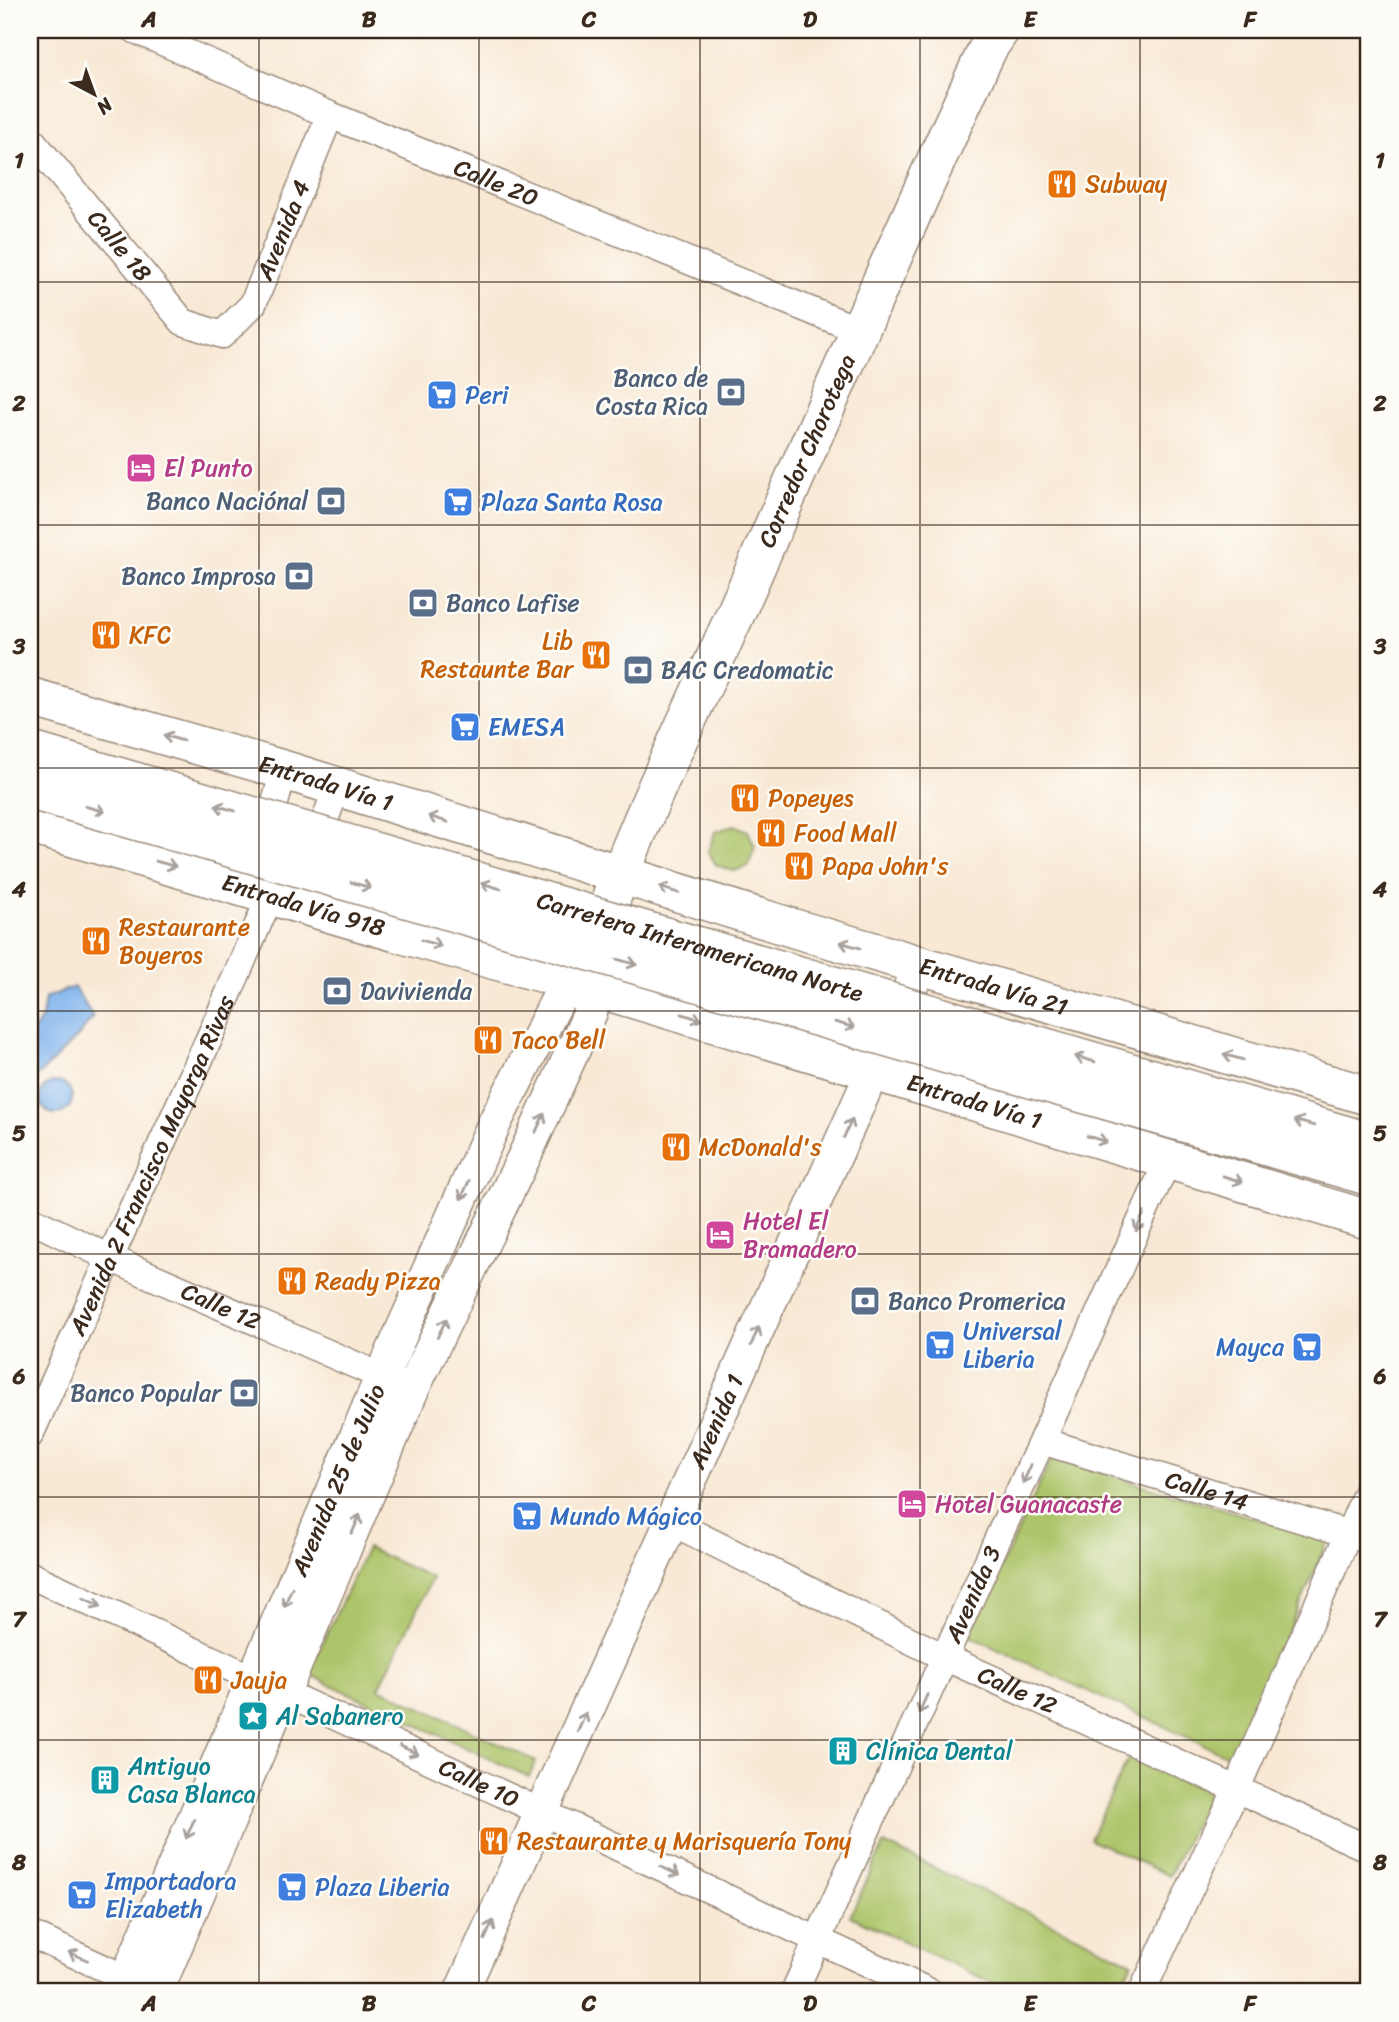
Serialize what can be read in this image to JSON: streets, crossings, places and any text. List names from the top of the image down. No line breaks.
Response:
{"streets":{"main road":["Corredor Chorotega","Entrada Vía 1","Entrada Vía 918","Carretera Interamericana Norte","Entrada Vía 21","Avenida 25 de Julio"],"street":["Calle 20","Avenida 4","Calle 18","Avenida 2 Francisco Mayorga Rivas","Calle 12","Avenida 1","Calle 14","Avenida 3","Calle 10"]},"crossings":[["Calle 20","Avenida 4"],["Calle 20","Corredor Chorotega"],["Avenida 4","Calle 18"],["Corredor Chorotega","Entrada Vía 1"],["Corredor Chorotega","Entrada Vía 21"],["Corredor Chorotega","Avenida 25 de Julio"],["Entrada Vía 1","Entrada Vía 918"],["Entrada Vía 1","Entrada Vía 21"],["Entrada Vía 1","Avenida 1"],["Entrada Vía 1","Avenida 25 de Julio"],["Entrada Vía 1","Avenida 3"],["Entrada Vía 918","Avenida 2 Francisco Mayorga Rivas"],["Entrada Vía 918","Avenida 25 de Julio"],["Entrada Vía 21","Avenida 1"],["Entrada Vía 21","Avenida 25 de Julio"],["Avenida 2 Francisco Mayorga Rivas","Calle 12"],["Calle 12","Avenida 1"],["Calle 12","Avenida 25 de Julio"],["Calle 12","Avenida 3"],["Avenida 1","Calle 10"],["Avenida 25 de Julio","Calle 10"],["Calle 14","Avenida 3"],["Avenida 3","Calle 10"]],"one_way":["Entrada Vía 918","Entrada Vía 21","Avenida 1","Avenida 3","Calle 10"],"places":{"restaurant":["Subway","KFC","Lib Restaunte Bar","Popeyes","Food Mall","Papa John's","Restaurante Boyeros","Taco Bell","McDonald's","Ready Pizza","Jauja","Restaurante y Marisquería Tony"],"bank":["Banco de Costa Rica","Banco Naciónal","Banco Improsa","Banco Lafise","BAC Credomatic","Davivienda","Banco Promerica","Banco Popular"],"supermarket":["Peri","Plaza Santa Rosa","EMESA","Universal Liberia","Mayca","Mundo Mágico","Plaza Liberia","Importadora Elizabeth"],"hotel":["El Punto","Hotel El Bramadero","Hotel Guanacaste"],"place":["Al Sabanero"],"building":["Clínica Dental","Antiguo Casa Blanca"]},"north":"bottom right","grid":{"columns":["A","B","C","D","E","F"],"rows":["1","2","3","4","5","6","7","8"]}}
